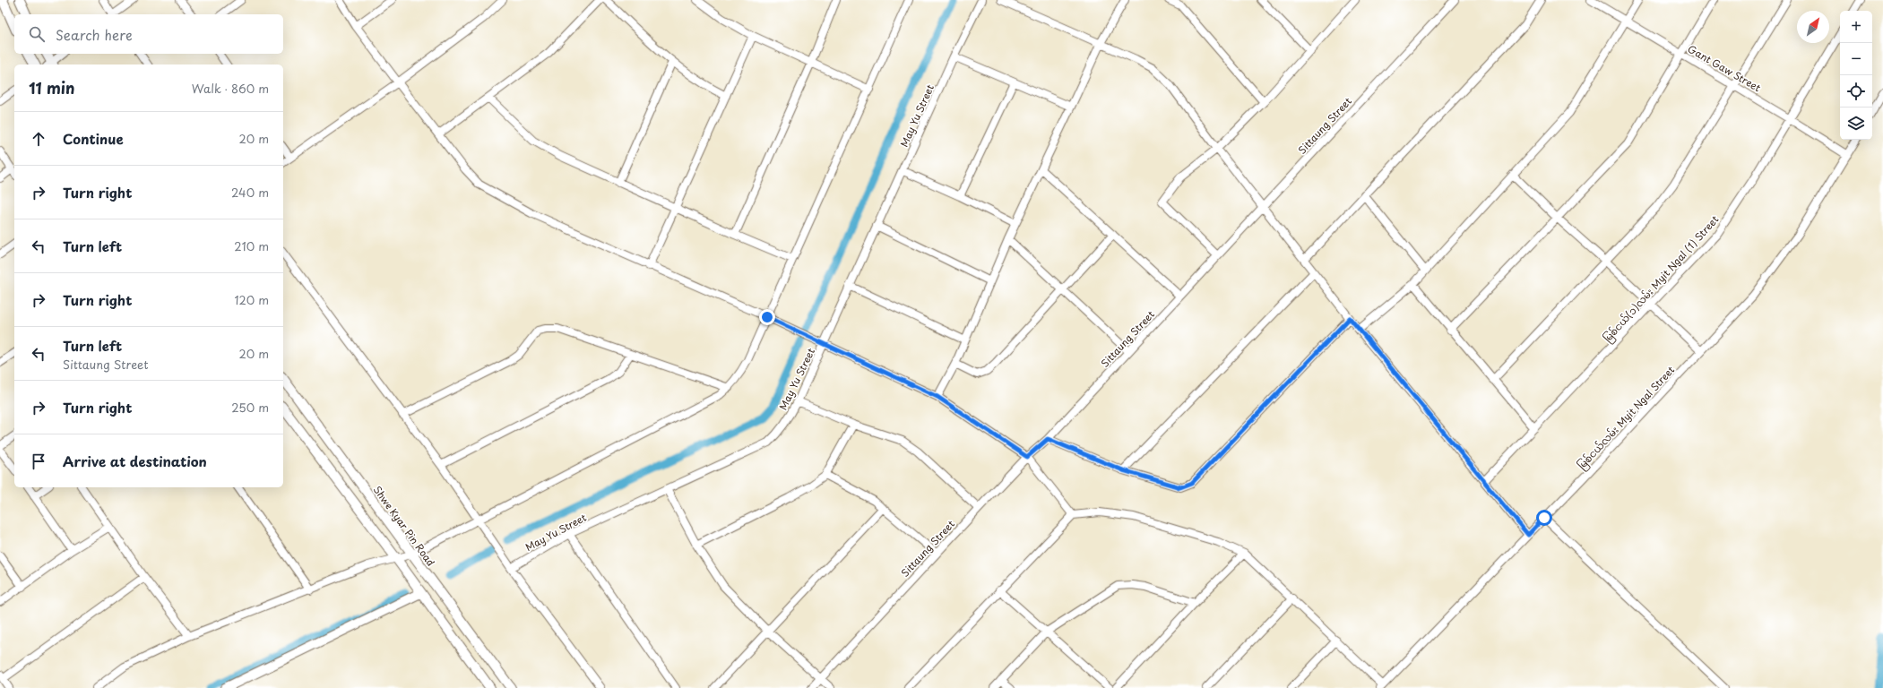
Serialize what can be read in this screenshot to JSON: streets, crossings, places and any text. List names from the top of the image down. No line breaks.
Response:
{"streets":{"street":["Gant Gaw Street","May Yu Street","Sittaung Street","မြစ်ငယ်(၁)လမ်း Myit Ngal (1) Street","မြစ်ငယ်လမ်း Myit Ngal Street","Shwe Kyar Pin Road"]},"crossings":[["Gant Gaw Street","မြစ်ငယ်(၁)လမ်း Myit Ngal (1) Street"],["Gant Gaw Street","မြစ်ငယ်လမ်း Myit Ngal Street"]],"north":"top right","page":{"map_buttons":["+","−"],"search":"Search here","heading":["11 min","Walk · 860 m"],"list":[["Continue","20 m"],["Turn right","240 m"],["Turn left","210 m"],["Turn right","120 m"],["Turn left","Sittaung Street","20 m"],["Turn right","250 m"],"Arrive at destination"]}}
